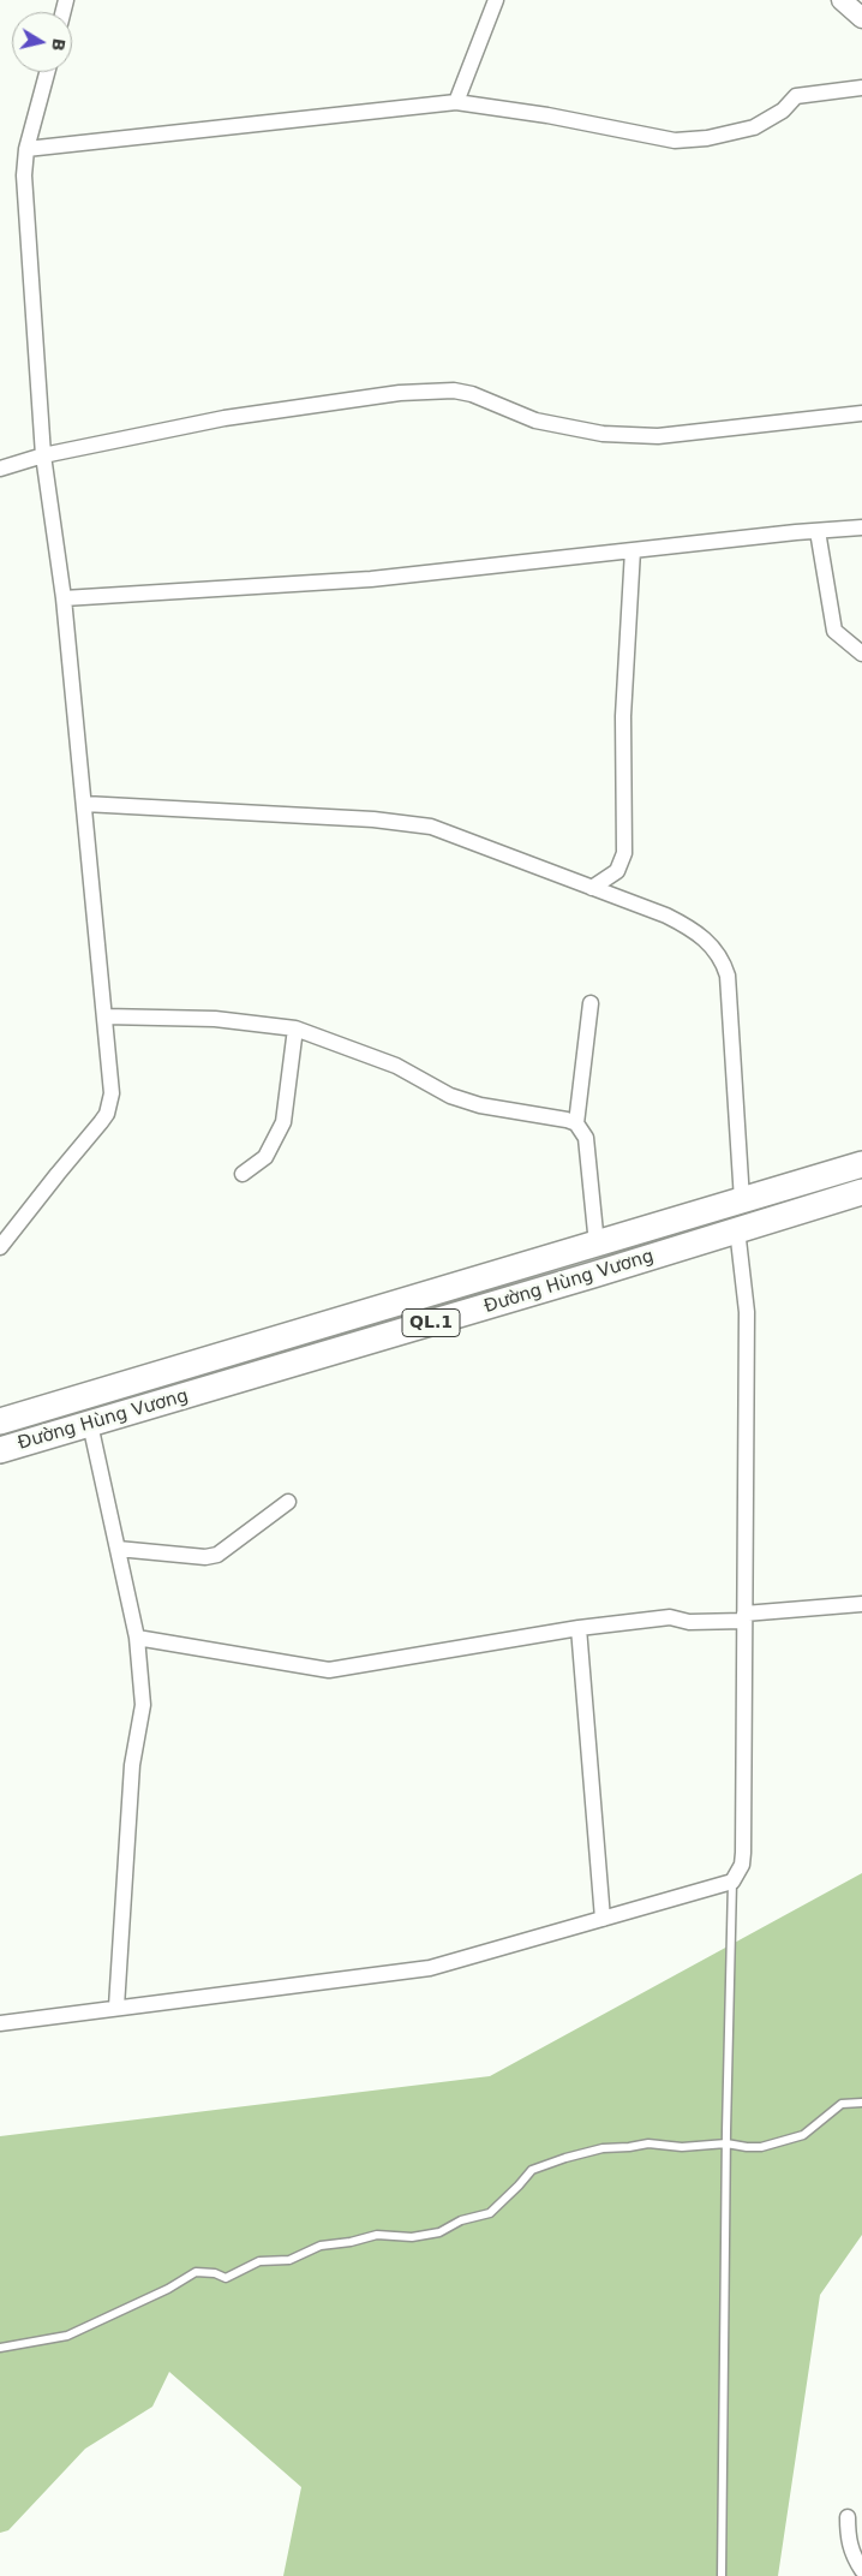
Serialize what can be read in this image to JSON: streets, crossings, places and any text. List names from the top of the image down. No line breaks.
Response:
{"streets":{"highway":["Đường Hùng Vương","QL.1"]},"north":"right"}
